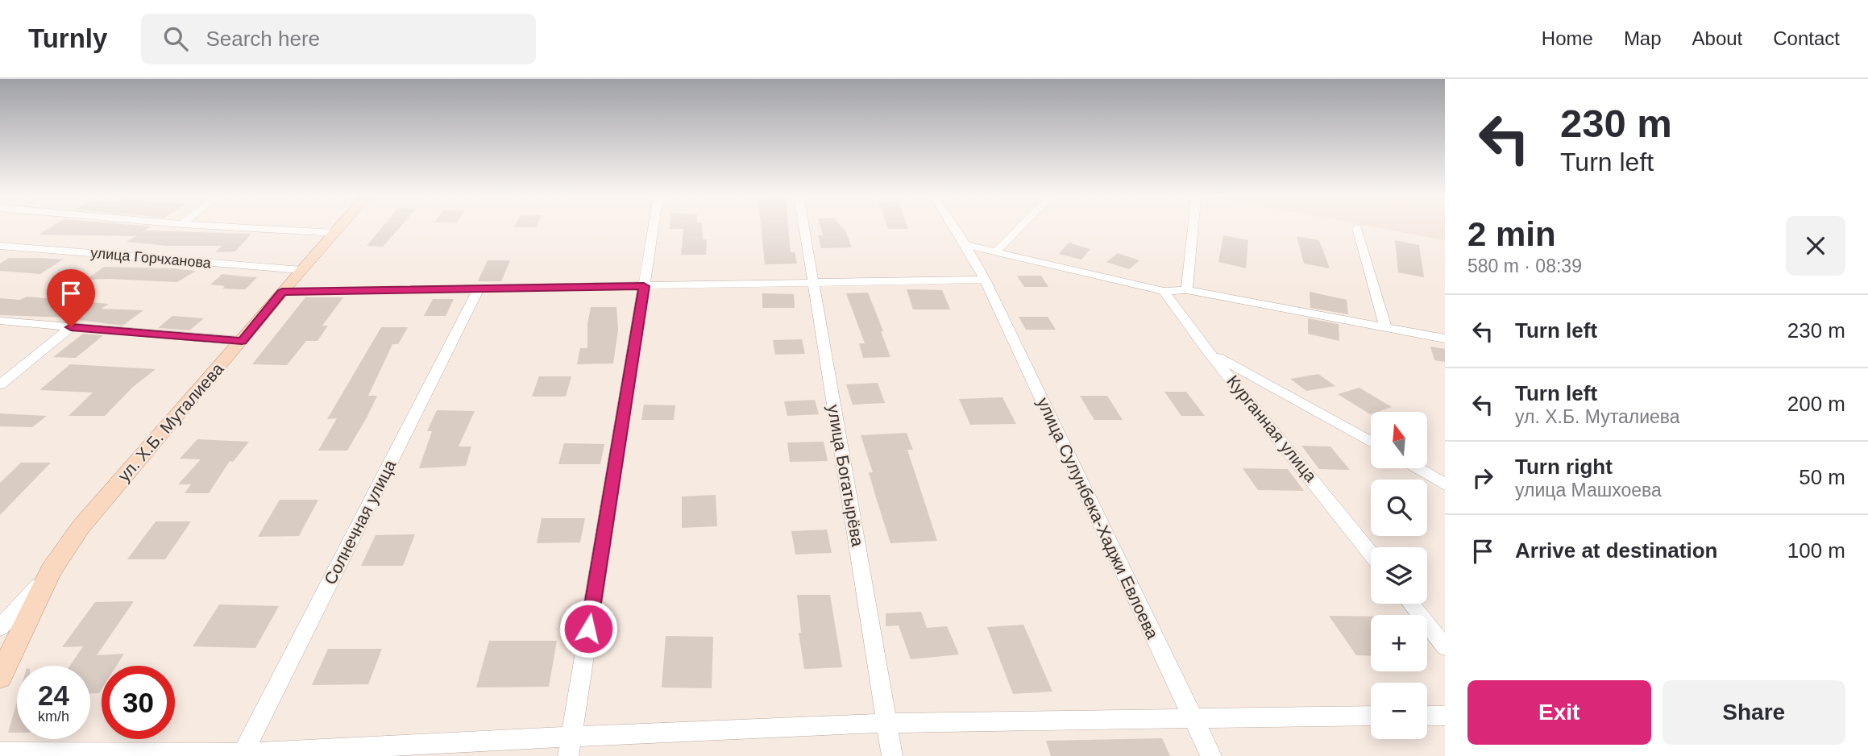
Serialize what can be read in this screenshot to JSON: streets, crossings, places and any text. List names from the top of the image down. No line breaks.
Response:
{"streets":{"main road":["ул. Х.Б. Муталиева"],"street":["улица Горчханова","Курганная улица","улица Богатырёва","улица Сулунбека-Хаджи Евлоева","Солнечная улица"]},"crossings":[["улица Горчханова","ул. Х.Б. Муталиева"]],"north":"top","page":{"header":"Turnly","search":"Search here","nav":["Home","Map","About","Contact"],"turn":["230 m","Turn left"],"heading":["2 min","580 m · 08:39"],"list":[{"name":"Turn left","value":"230 m"},{"name":"Turn left","note":"ул. Х.Б. Муталиева","value":"200 m"},{"name":"Turn right","note":"улица Машхоева","value":"50 m"},{"name":"Arrive at destination","value":"100 m"}],"map_buttons":["+","−"],"speed":"24 km/h","limit":"30","buttons":["Exit","Share"]}}
